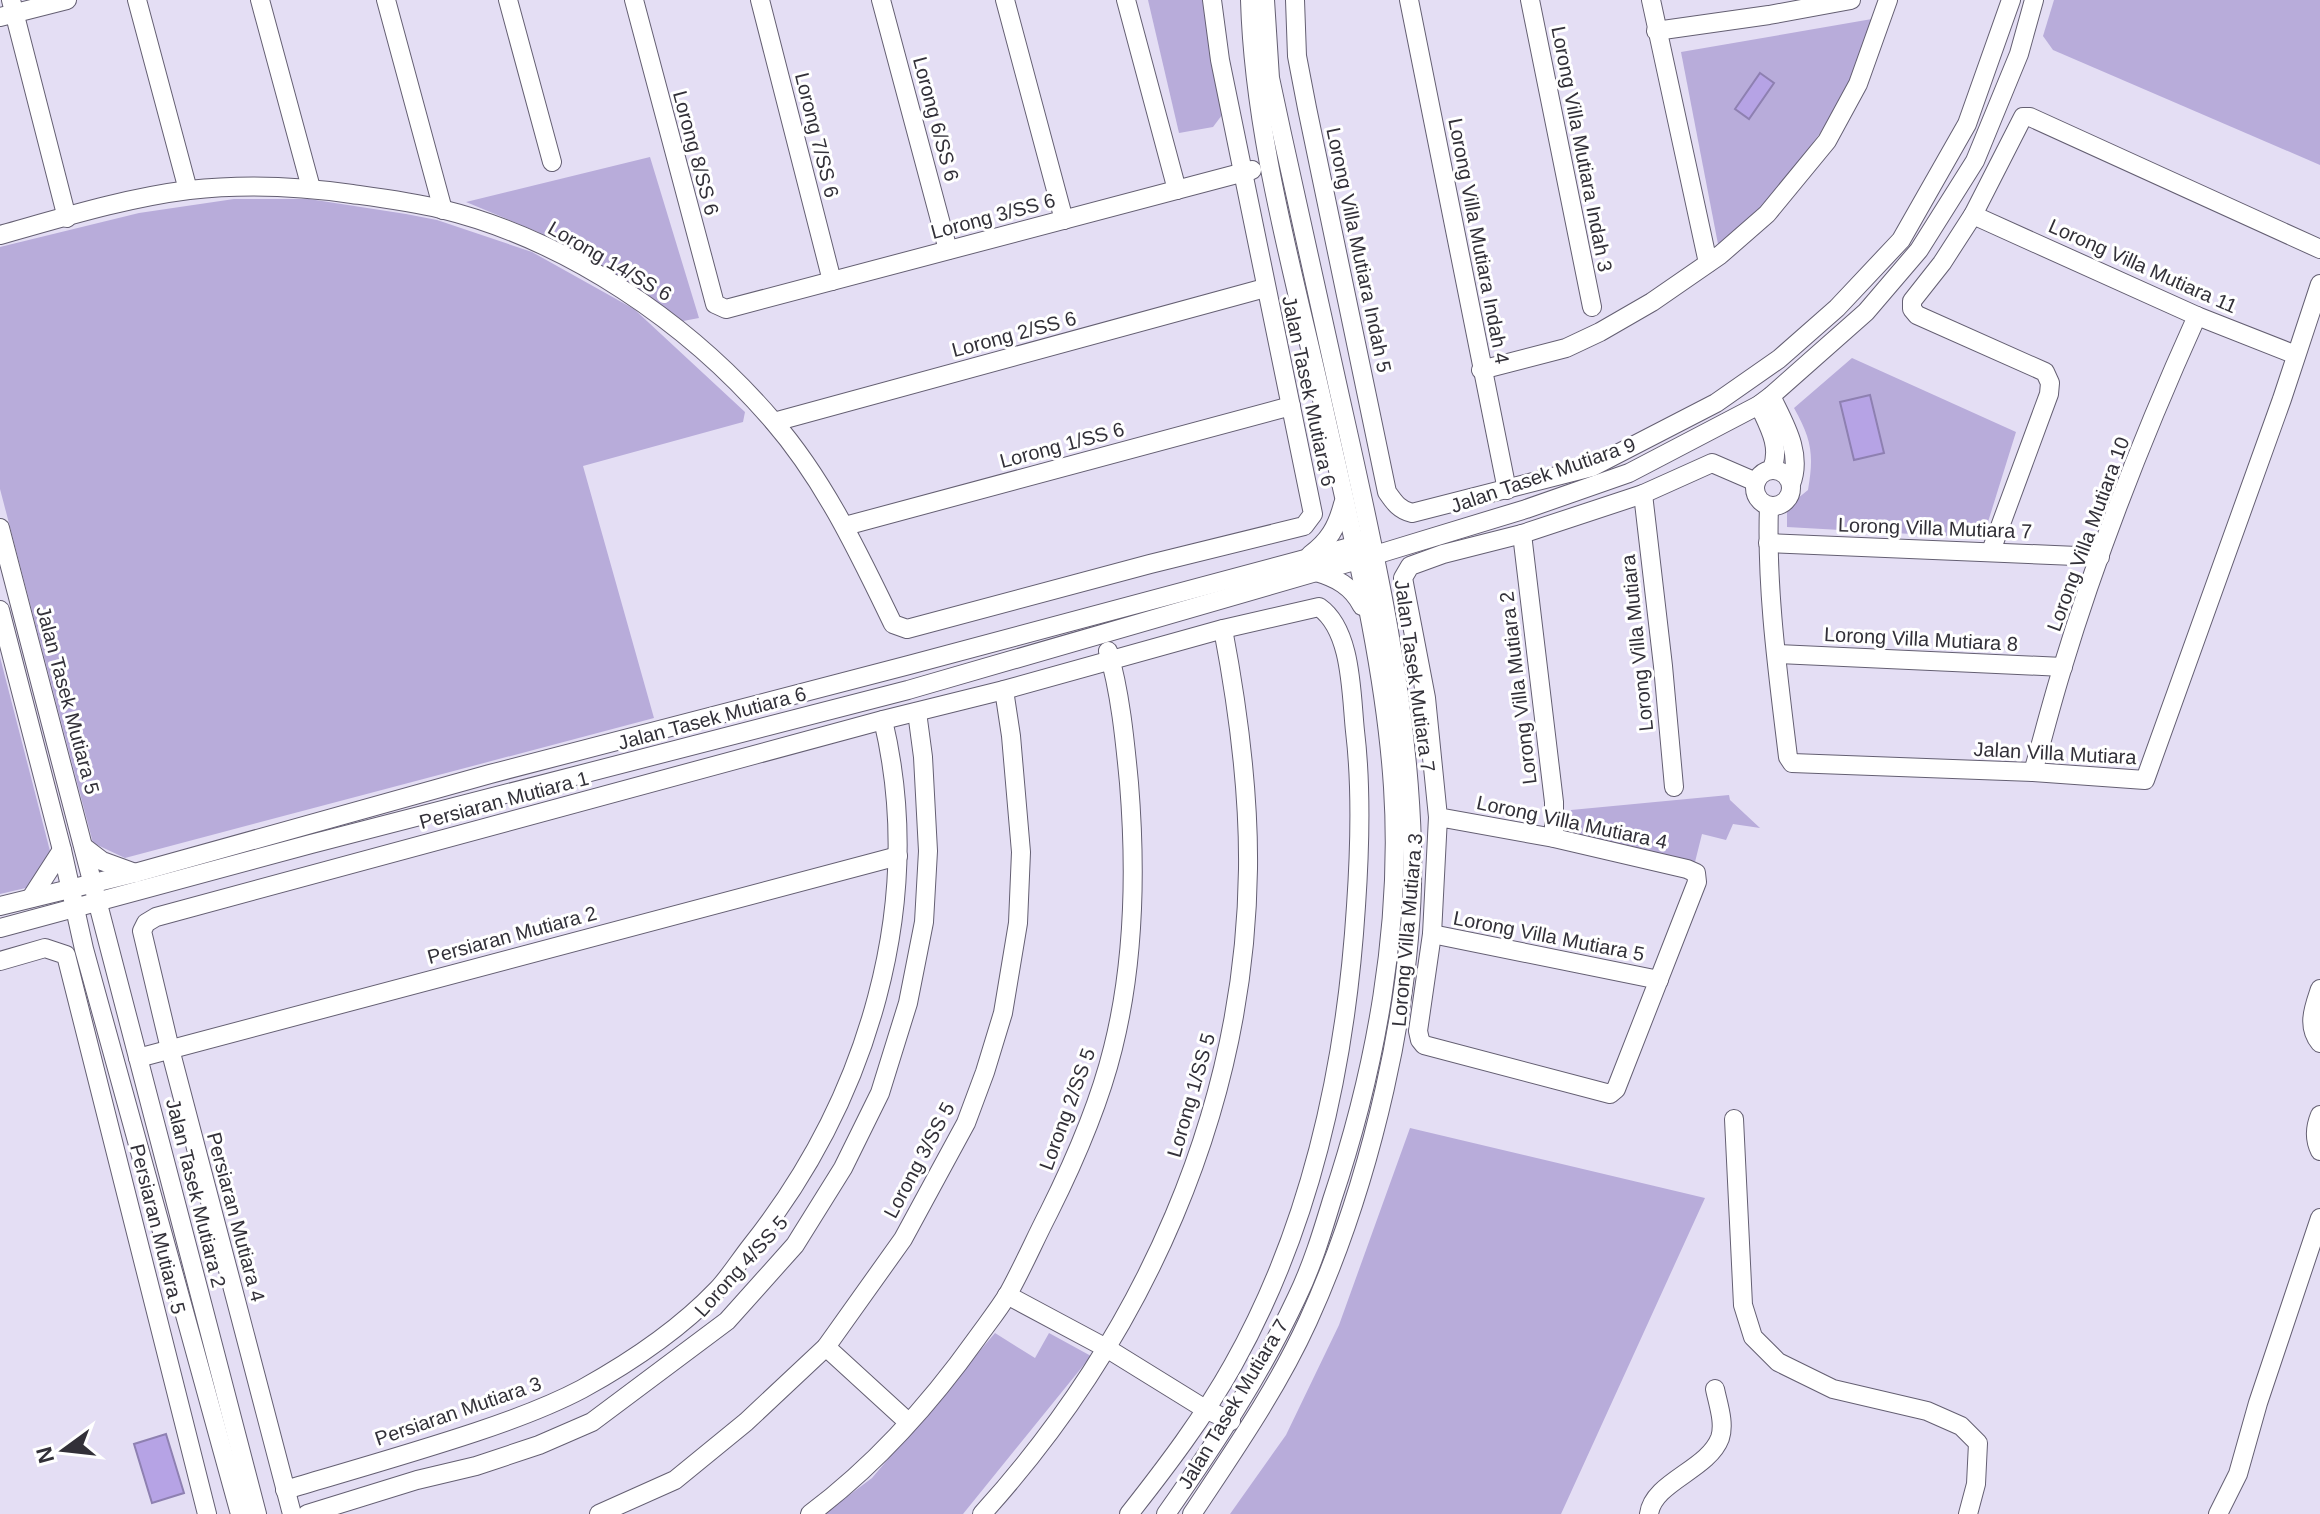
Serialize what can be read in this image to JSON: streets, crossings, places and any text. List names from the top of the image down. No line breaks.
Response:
{"streets":{"street":["Lorong 6/SS 6","Lorong 7/SS 6","Lorong Villa Mutiara Indah 3","Lorong 8/SS 6","Lorong 3/SS 6","Lorong Villa Mutiara Indah 4","Lorong Villa Mutiara Indah 5","Lorong 14/SS 6","Lorong Villa Mutiara 11","Lorong 2/SS 6","Jalan Tasek Mutiara 6","Lorong 1/SS 6","Jalan Tasek Mutiara 9","Lorong Villa Mutiara 7","Lorong Villa Mutiara 10","Lorong Villa Mutiara 8","Lorong Villa Mutiara","Jalan Tasek Mutiara 7","Lorong Villa Mutiara 2","Jalan Tasek Mutiara 5","Jalan Villa Mutiara","Persiaran Mutiara 1","Lorong Villa Mutiara 4","Lorong Villa Mutiara 3","Persiaran Mutiara 2","Lorong Villa Mutiara 5","Lorong 1/SS 5","Lorong 2/SS 5","Lorong 3/SS 5","Jalan Tasek Mutiara 2","Persiaran Mutiara 4","Persiaran Mutiara 5","Lorong 4/SS 5","Persiaran Mutiara 3"]},"crossings":[["Lorong 6/SS 6","Lorong 3/SS 6"],["Lorong 7/SS 6","Lorong 3/SS 6"],["Lorong 8/SS 6","Lorong 3/SS 6"],["Lorong 3/SS 6","Jalan Tasek Mutiara 6"],["Lorong Villa Mutiara Indah 4","Lorong Villa Mutiara Indah 5"],["Lorong 14/SS 6","Lorong 2/SS 6"],["Lorong 14/SS 6","Jalan Tasek Mutiara 6"],["Lorong 14/SS 6","Lorong 1/SS 6"],["Lorong Villa Mutiara 11","Lorong Villa Mutiara 10"],["Lorong Villa Mutiara 11","Jalan Villa Mutiara"],["Lorong 2/SS 6","Jalan Tasek Mutiara 6"],["Jalan Tasek Mutiara 6","Lorong 1/SS 6"],["Jalan Tasek Mutiara 6","Jalan Tasek Mutiara 9"],["Jalan Tasek Mutiara 6","Jalan Tasek Mutiara 7"],["Jalan Tasek Mutiara 6","Jalan Tasek Mutiara 5"],["Jalan Tasek Mutiara 6","Lorong 2/SS 5"],["Jalan Tasek Mutiara 6","Jalan Tasek Mutiara 2"],["Jalan Tasek Mutiara 9","Jalan Tasek Mutiara 7"],["Lorong Villa Mutiara 7","Lorong Villa Mutiara 10"],["Lorong Villa Mutiara 7","Jalan Villa Mutiara"],["Lorong Villa Mutiara 10","Lorong Villa Mutiara 8"],["Lorong Villa Mutiara 10","Jalan Villa Mutiara"],["Lorong Villa Mutiara 8","Jalan Villa Mutiara"],["Jalan Tasek Mutiara 7","Persiaran Mutiara 1"],["Jalan Tasek Mutiara 7","Lorong 1/SS 5"],["Jalan Tasek Mutiara 7","Lorong 2/SS 5"],["Jalan Tasek Mutiara 7","Lorong 3/SS 5"],["Jalan Tasek Mutiara 7","Lorong 4/SS 5"],["Jalan Tasek Mutiara 7","Persiaran Mutiara 3"],["Lorong Villa Mutiara 2","Lorong Villa Mutiara 4"],["Lorong Villa Mutiara 2","Lorong Villa Mutiara 3"],["Jalan Tasek Mutiara 5","Jalan Tasek Mutiara 2"],["Persiaran Mutiara 1","Persiaran Mutiara 4"],["Persiaran Mutiara 1","Persiaran Mutiara 3"],["Lorong Villa Mutiara 4","Lorong Villa Mutiara 3"],["Lorong Villa Mutiara 4","Lorong Villa Mutiara 5"],["Lorong Villa Mutiara 3","Lorong Villa Mutiara 5"],["Persiaran Mutiara 2","Jalan Tasek Mutiara 2"],["Persiaran Mutiara 2","Persiaran Mutiara 4"],["Persiaran Mutiara 2","Persiaran Mutiara 3"],["Persiaran Mutiara 4","Persiaran Mutiara 3"]],"north":"left"}
